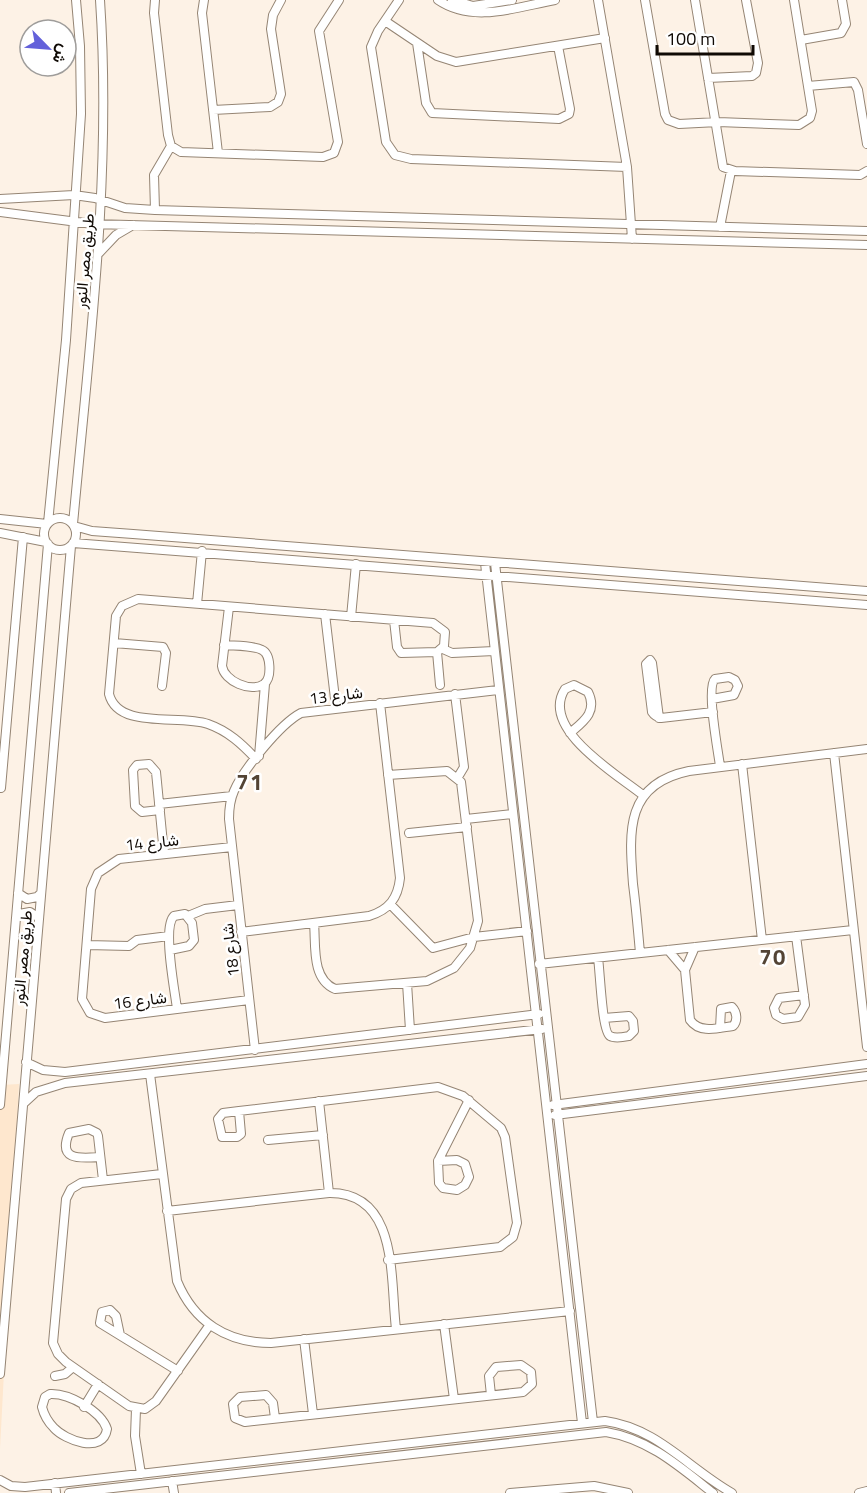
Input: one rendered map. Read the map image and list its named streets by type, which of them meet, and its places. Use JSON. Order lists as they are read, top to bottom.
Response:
{
  "streets": {
    "street": [
      "طريق مصر النور",
      "شارع 13",
      "شارع 14",
      "شارع 18",
      "شارع 16"
    ]
  },
  "crossings": [
    ["شارع 13", "شارع 14"],
    ["شارع 13", "شارع 18"],
    ["شارع 14", "شارع 18"],
    ["شارع 14", "شارع 16"],
    ["شارع 18", "شارع 16"]
  ],
  "districts": ["71", "70"],
  "scale_bar": "100 m",
  "north": "bottom right"
}
